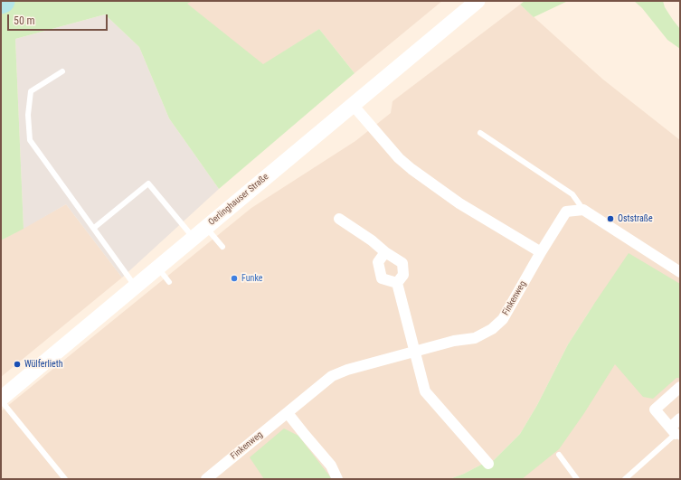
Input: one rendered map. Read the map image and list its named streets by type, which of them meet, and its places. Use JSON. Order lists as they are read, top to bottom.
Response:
{
  "streets": {
    "main road": ["Oerlinghauser Straße"],
    "street": ["Finkenweg"]
  },
  "places": ["Oststraße", "Funke", "Wülferlieth"],
  "scale_bar": "50 m"
}
